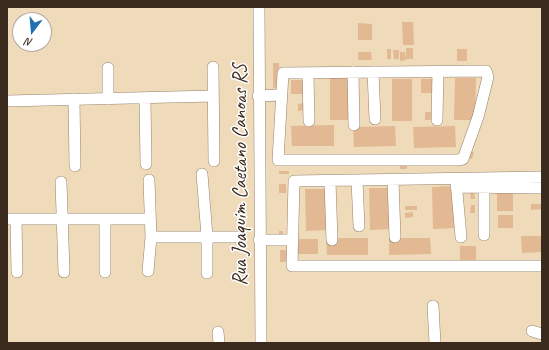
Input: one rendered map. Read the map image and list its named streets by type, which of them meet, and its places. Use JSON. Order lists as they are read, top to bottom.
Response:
{
  "streets": {
    "street": ["Rua Joaquim Caetano Canoas RS"]
  },
  "north": "bottom"
}
